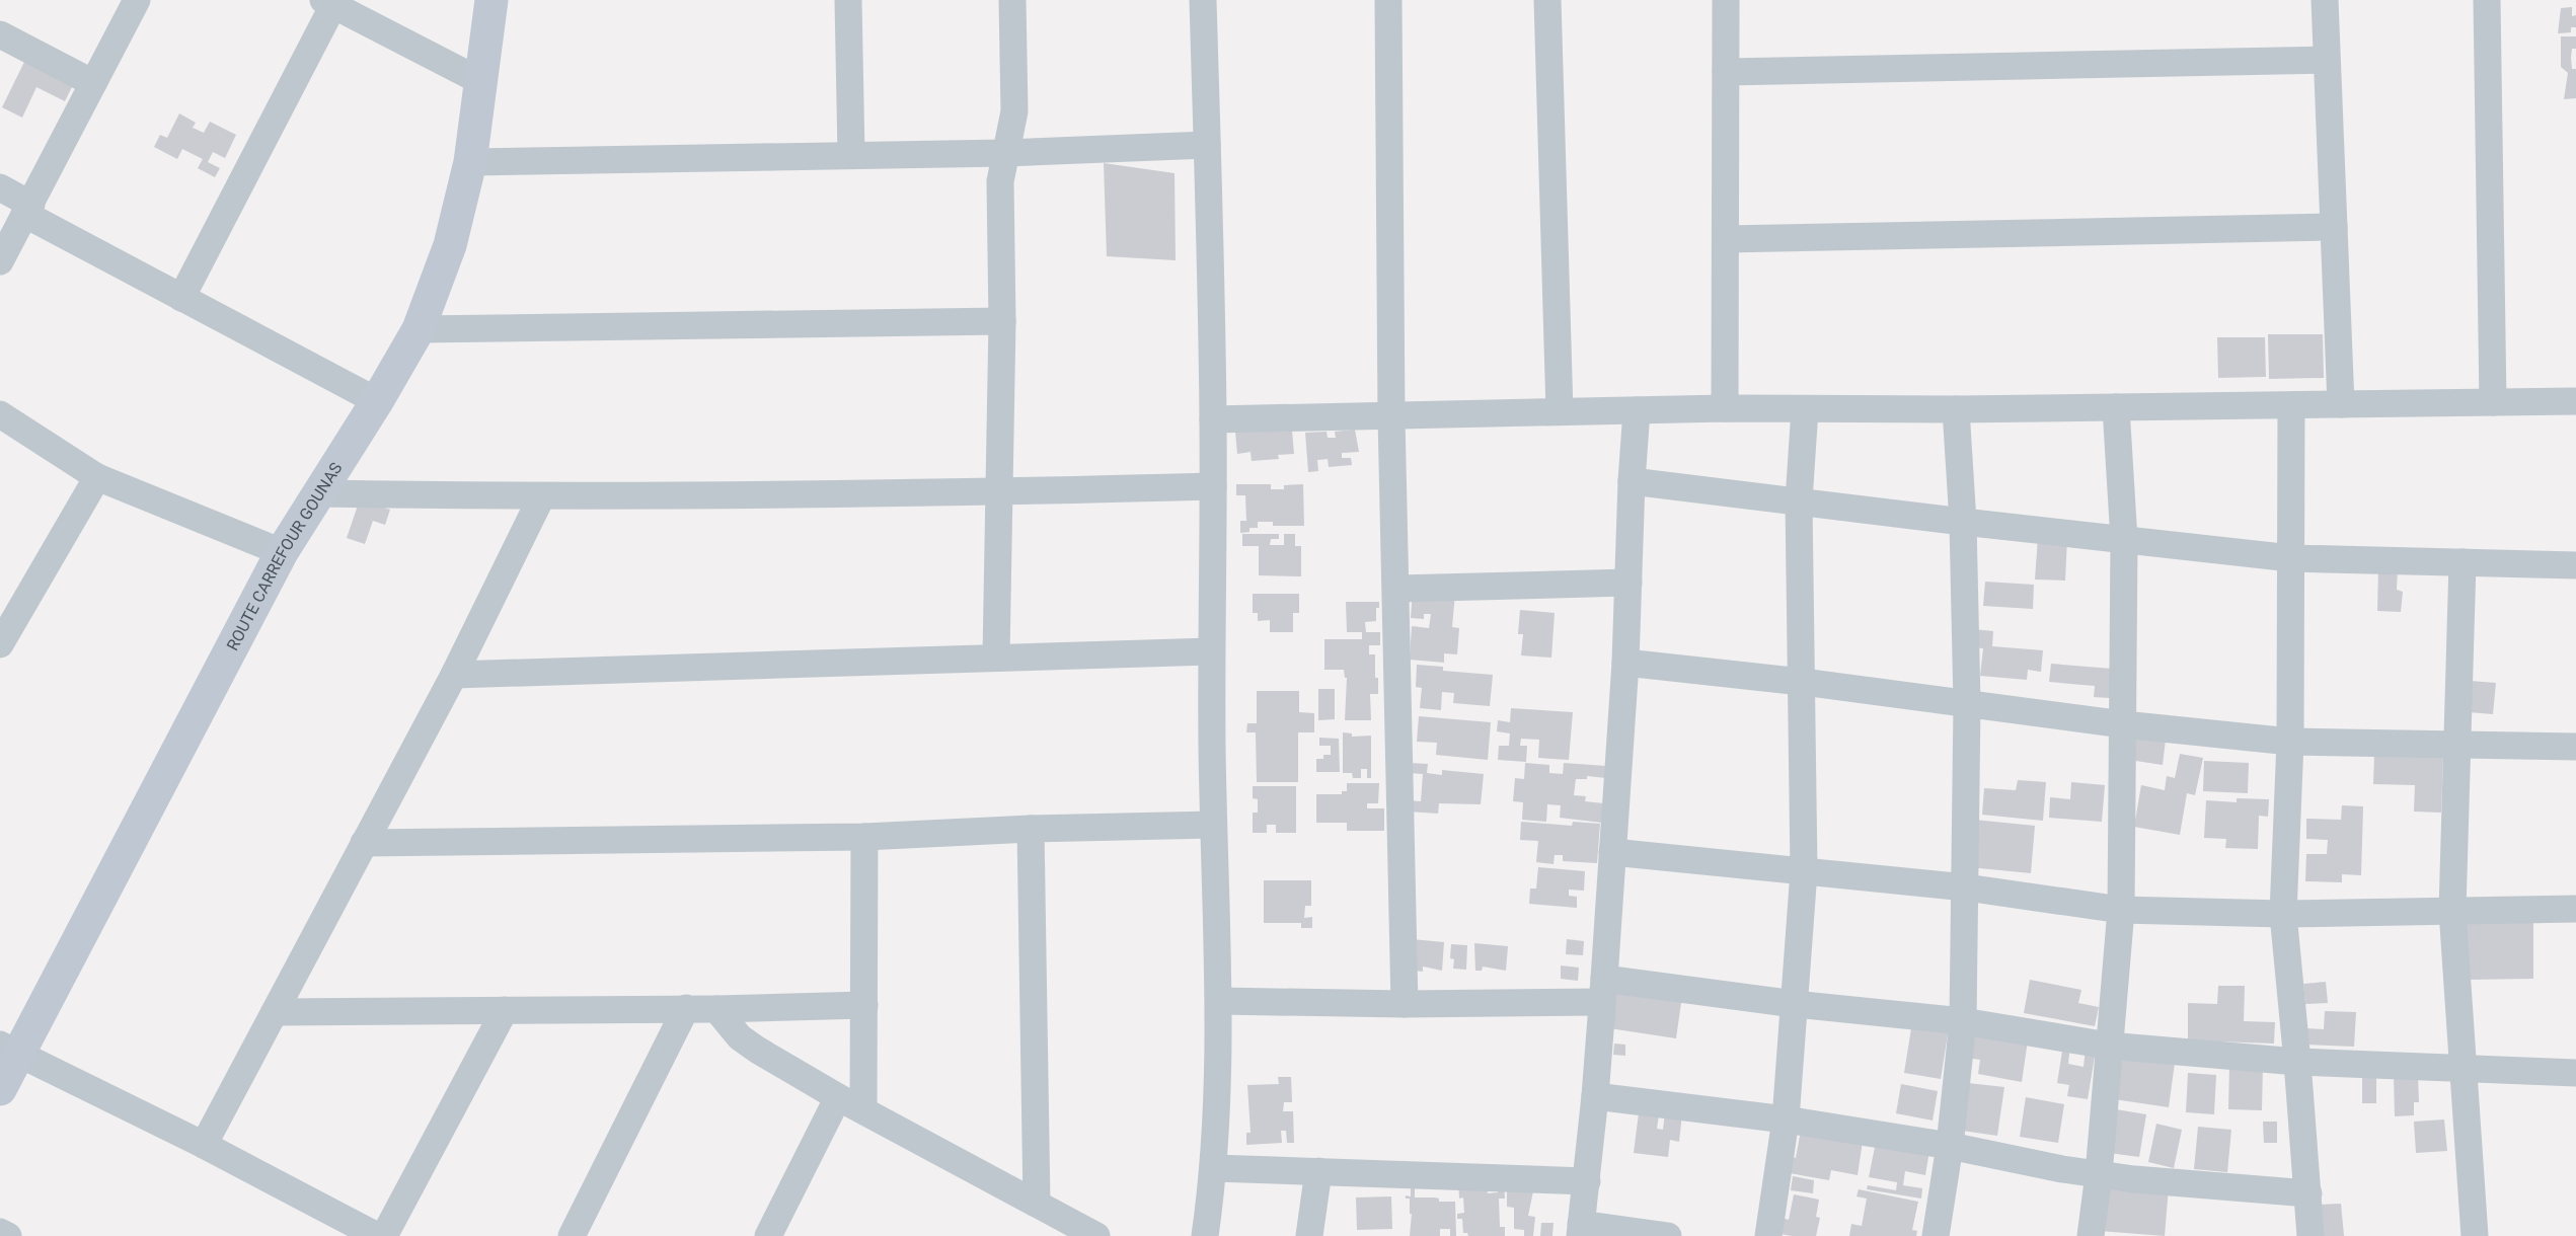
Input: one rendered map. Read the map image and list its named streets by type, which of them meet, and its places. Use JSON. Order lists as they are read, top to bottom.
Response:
{
  "streets": {
    "main road": ["ROUTE CARREFOUR GOUNAS"]
  }
}
